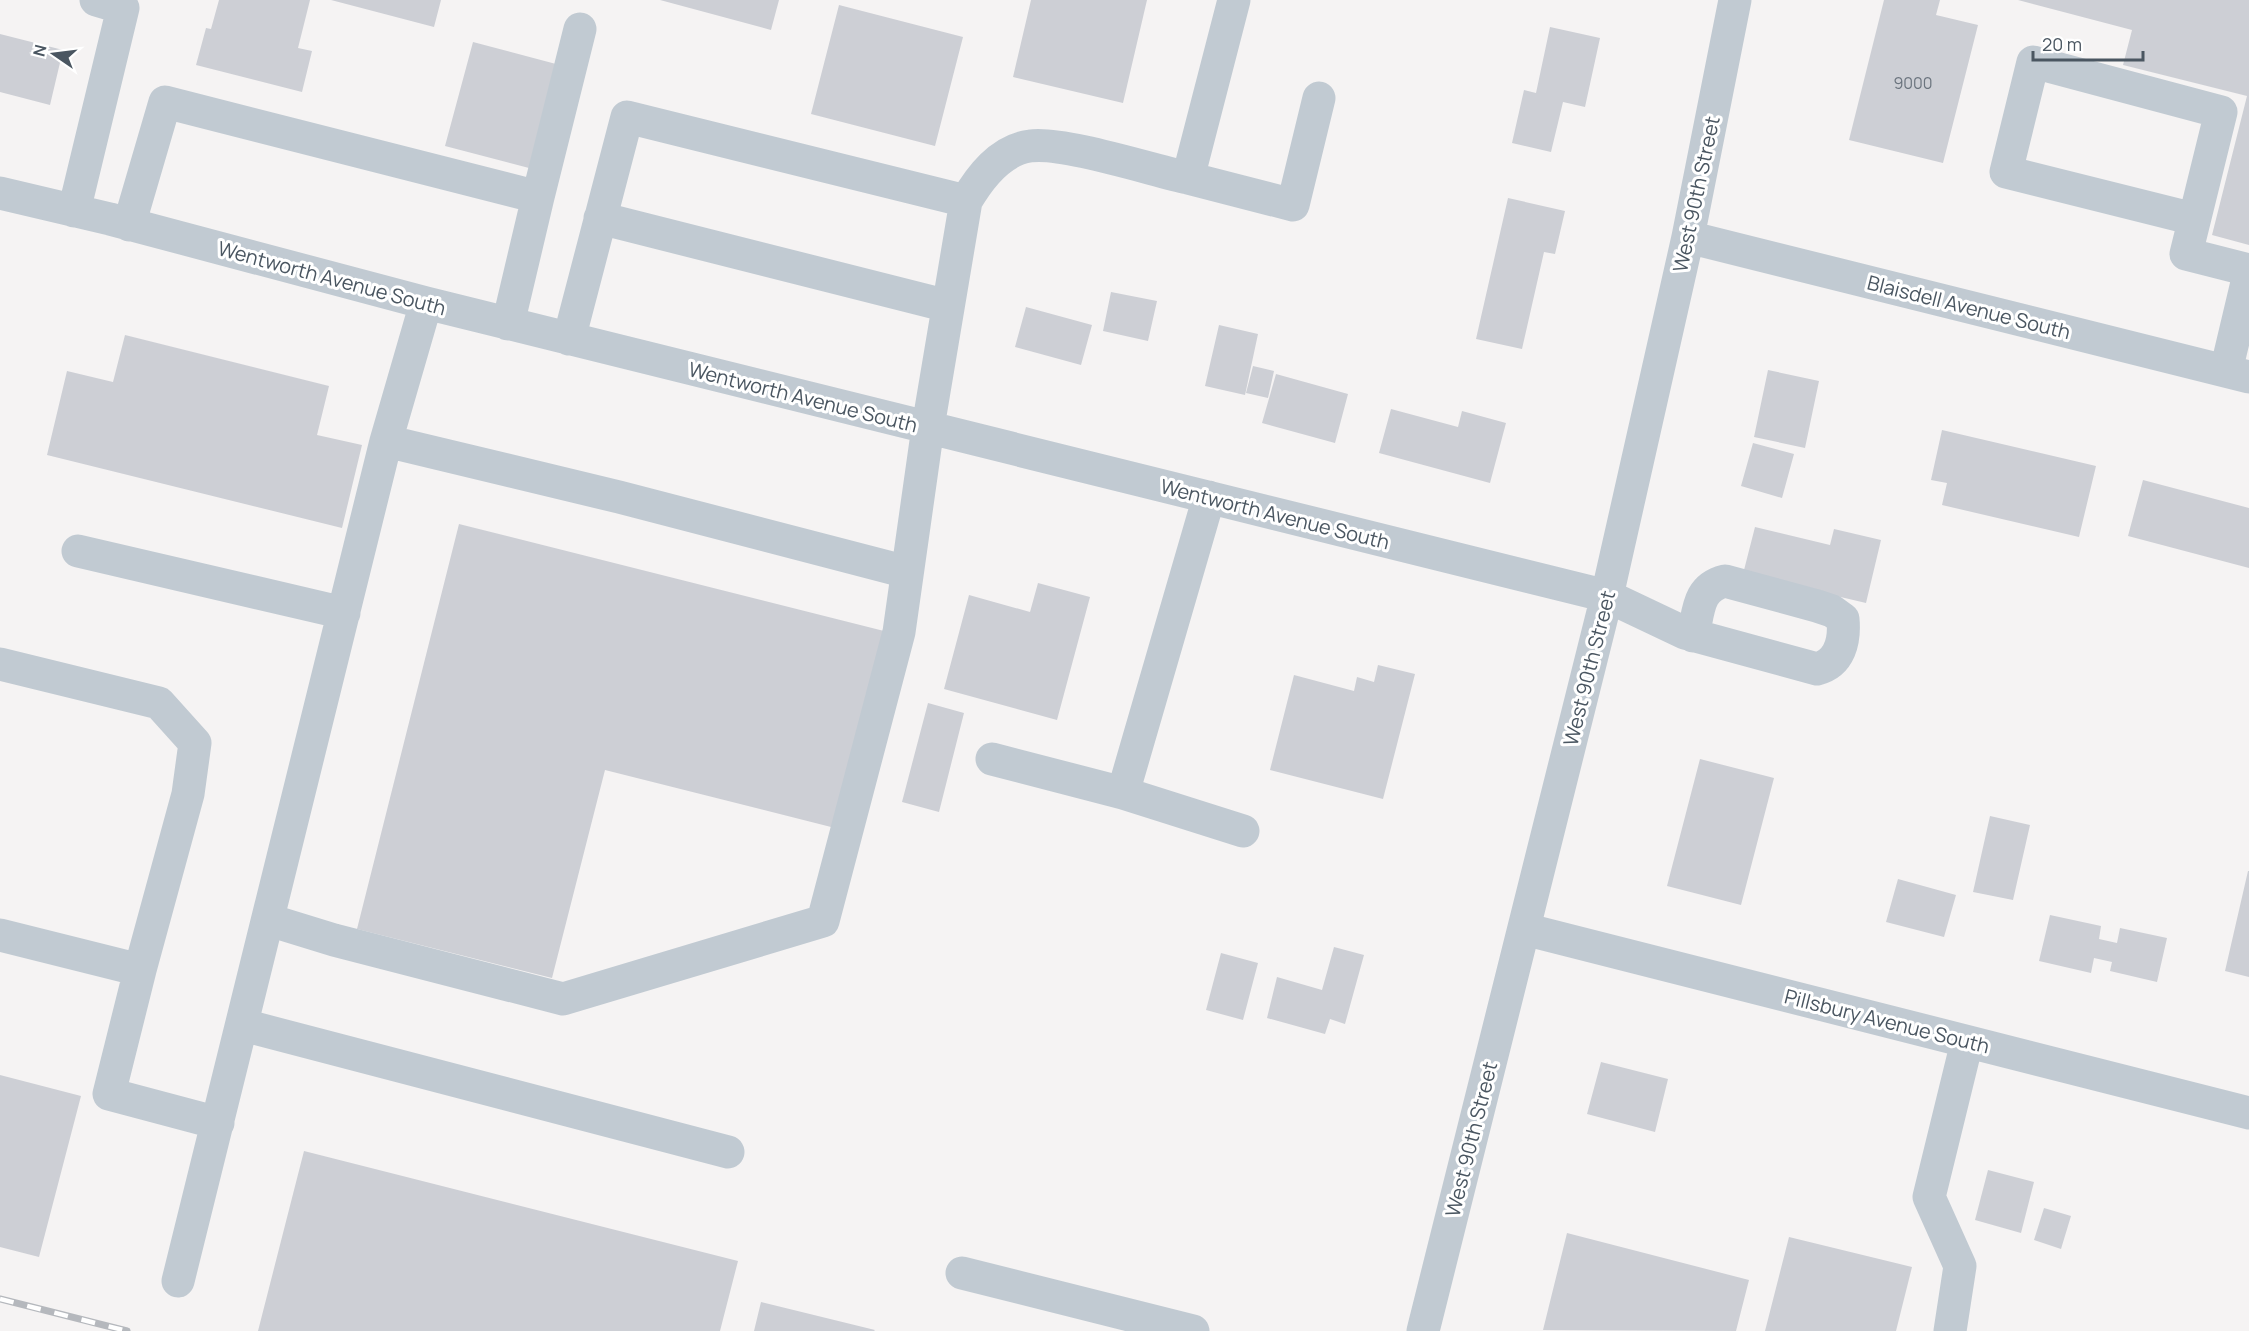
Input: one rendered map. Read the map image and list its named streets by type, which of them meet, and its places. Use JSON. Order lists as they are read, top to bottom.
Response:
{
  "streets": {
    "street": [
      "West 90th Street",
      "Wentworth Avenue South",
      "Blaisdell Avenue South",
      "Pillsbury Avenue South"
    ]
  },
  "crossings": [
    ["West 90th Street", "Wentworth Avenue South"],
    ["West 90th Street", "Blaisdell Avenue South"],
    ["West 90th Street", "Pillsbury Avenue South"]
  ],
  "house_numbers": ["9000"],
  "scale_bar": "20 m",
  "north": "left"
}
